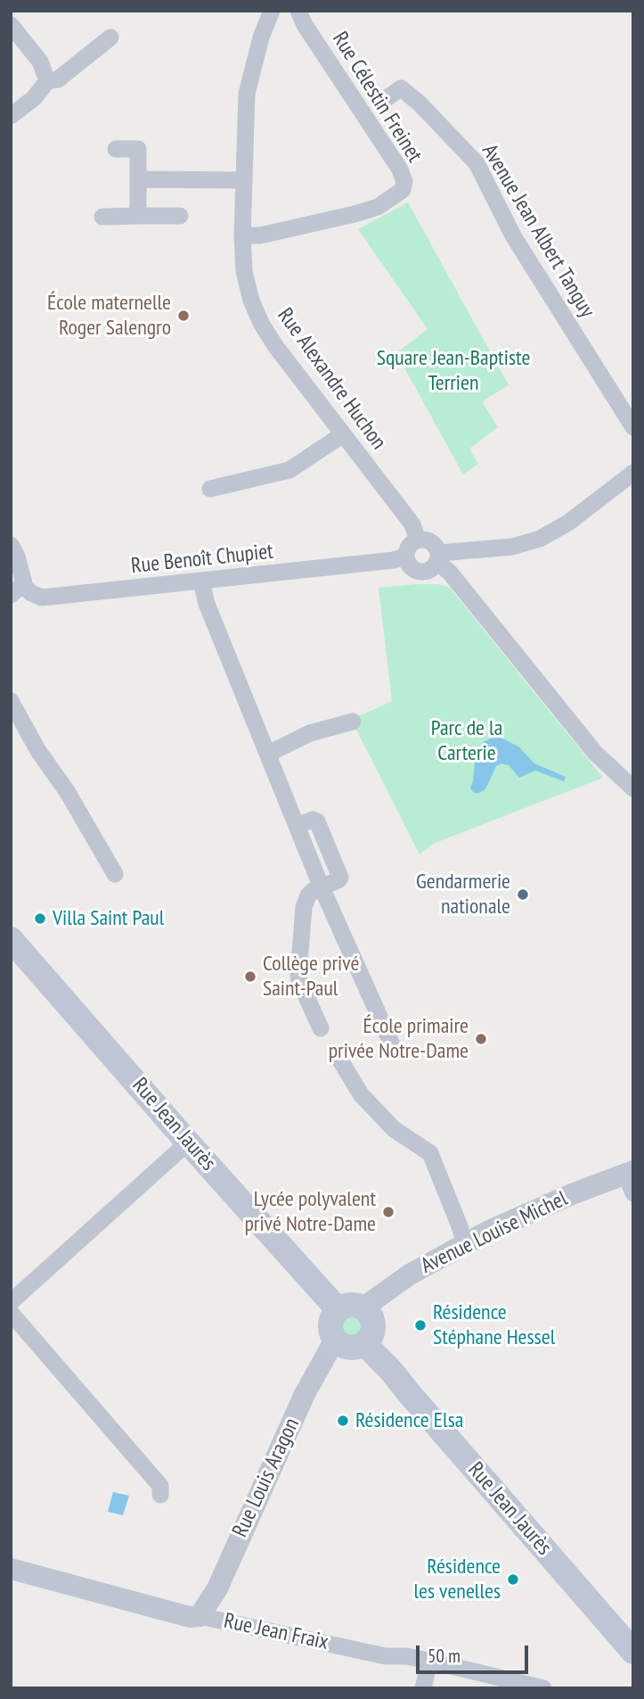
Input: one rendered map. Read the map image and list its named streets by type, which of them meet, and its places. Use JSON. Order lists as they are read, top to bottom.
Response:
{
  "streets": {
    "main road": ["Rue Jean Jaurès"],
    "street": [
      "Rue Célestin Freinet",
      "Avenue Jean Albert Tanguy",
      "Rue Alexandre Huchon",
      "Rue Benoît Chupiet",
      "Avenue Louise Michel",
      "Rue Louis Aragon",
      "Rue Jean Fraix"
    ]
  },
  "crossings": [
    ["Rue Célestin Freinet", "Rue Alexandre Huchon"],
    ["Rue Alexandre Huchon", "Rue Benoît Chupiet"],
    ["Rue Jean Jaurès", "Avenue Louise Michel"],
    ["Rue Jean Jaurès", "Rue Louis Aragon"],
    ["Avenue Louise Michel", "Rue Louis Aragon"],
    ["Rue Louis Aragon", "Rue Jean Fraix"]
  ],
  "parks": ["Square Jean-Baptiste Terrien", "Parc de la Carterie"],
  "places": [
    "École maternelle Roger Salengro",
    "Gendarmerie nationale",
    "Villa Saint Paul",
    "Collège privé Saint-Paul",
    "École primaire privée Notre-Dame",
    "Lycée polyvalent privé Notre-Dame",
    "Résidence Stéphane Hessel",
    "Résidence Elsa",
    "Résidence les venelles"
  ],
  "scale_bar": "50 m"
}
